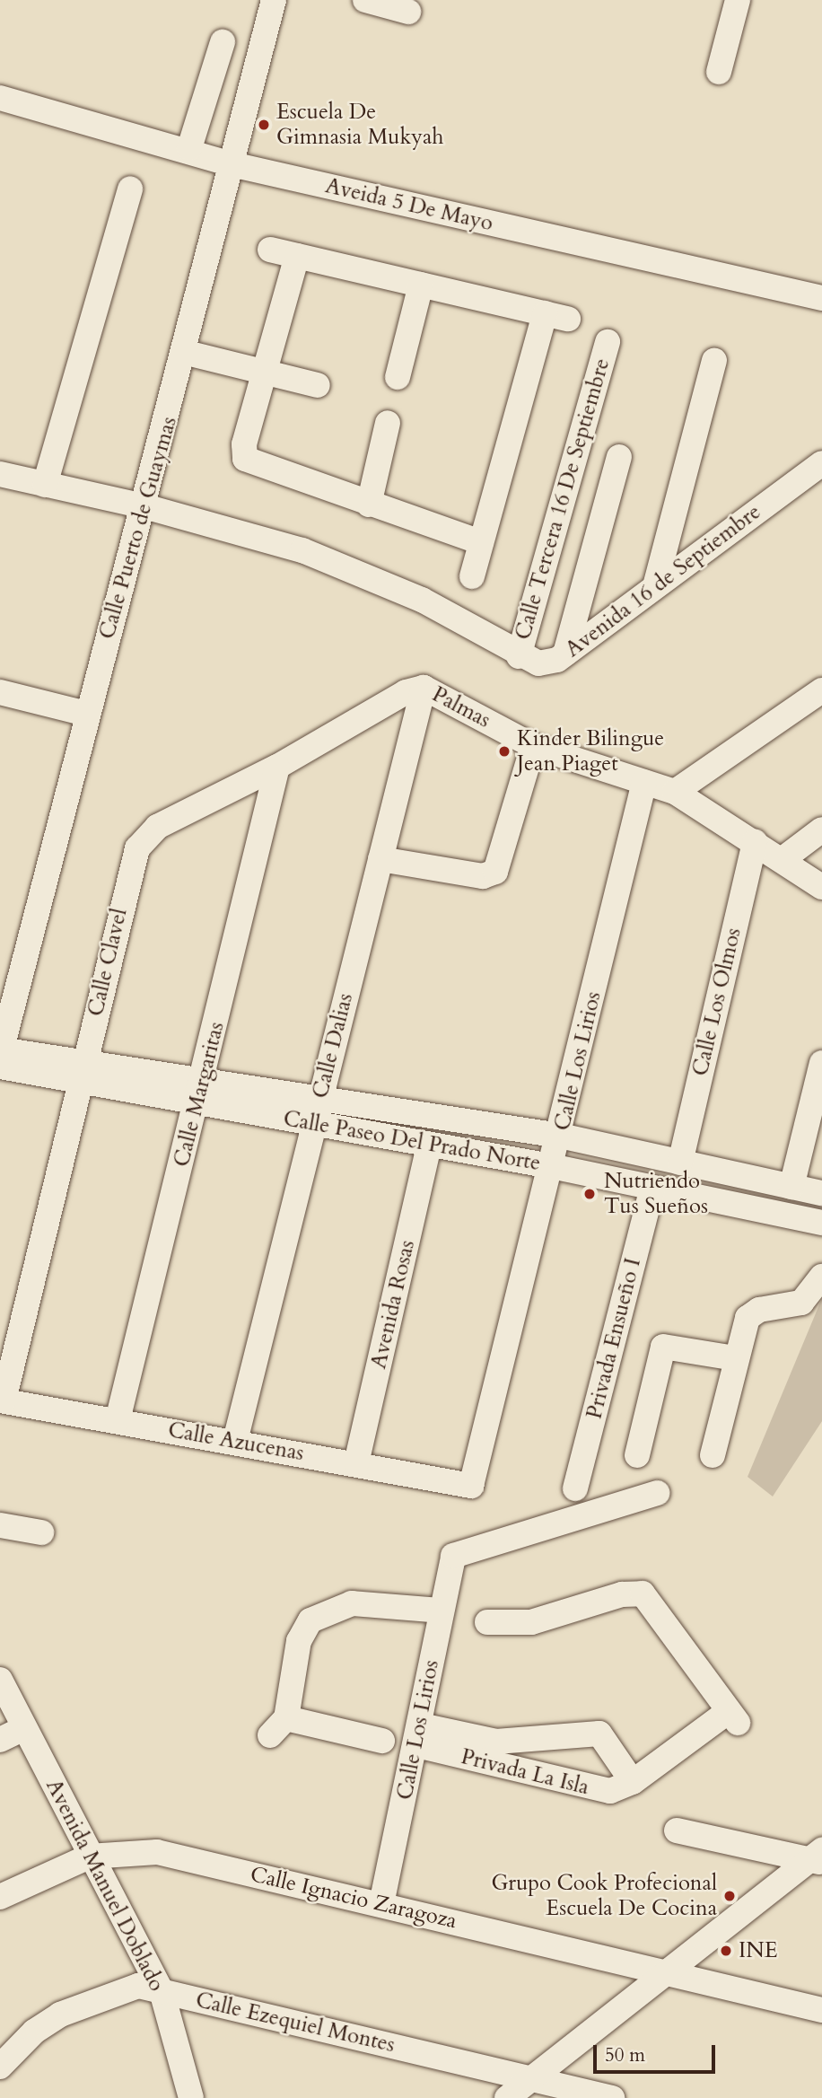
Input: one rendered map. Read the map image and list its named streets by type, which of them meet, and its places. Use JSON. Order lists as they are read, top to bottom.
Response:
{
  "streets": {
    "street": [
      "Aveida 5 De Mayo",
      "Calle Tercera 16 De Septiembre",
      "Calle Puerto de Guaymas",
      "Avenida 16 de Septiembre",
      "Palmas",
      "Calle Clavel",
      "Calle Los Olmos",
      "Calle Dalias",
      "Calle Los Lirios",
      "Calle Margaritas",
      "Calle Paseo Del Prado Norte",
      "Avenida Rosas",
      "Privada Ensueño I",
      "Calle Azucenas",
      "Privada La Isla",
      "Avenida Manuel Doblado",
      "Calle Ignacio Zaragoza",
      "Calle Ezequiel Montes"
    ]
  },
  "crossings": [
    ["Aveida 5 De Mayo", "Calle Puerto de Guaymas"],
    ["Calle Tercera 16 De Septiembre", "Avenida 16 de Septiembre"],
    ["Calle Puerto de Guaymas", "Avenida 16 de Septiembre"],
    ["Calle Puerto de Guaymas", "Calle Paseo Del Prado Norte"],
    ["Palmas", "Calle Clavel"],
    ["Palmas", "Calle Los Olmos"],
    ["Palmas", "Calle Dalias"],
    ["Palmas", "Calle Los Lirios"],
    ["Calle Clavel", "Calle Dalias"],
    ["Calle Clavel", "Calle Margaritas"],
    ["Calle Clavel", "Calle Paseo Del Prado Norte"],
    ["Calle Clavel", "Calle Azucenas"],
    ["Calle Los Olmos", "Calle Paseo Del Prado Norte"],
    ["Calle Dalias", "Calle Paseo Del Prado Norte"],
    ["Calle Dalias", "Calle Azucenas"],
    ["Calle Los Lirios", "Calle Paseo Del Prado Norte"],
    ["Calle Los Lirios", "Calle Azucenas"],
    ["Calle Los Lirios", "Privada La Isla"],
    ["Calle Los Lirios", "Calle Ignacio Zaragoza"],
    ["Calle Margaritas", "Calle Paseo Del Prado Norte"],
    ["Calle Margaritas", "Calle Azucenas"],
    ["Calle Paseo Del Prado Norte", "Avenida Rosas"],
    ["Calle Paseo Del Prado Norte", "Privada Ensueño I"],
    ["Avenida Rosas", "Calle Azucenas"],
    ["Avenida Manuel Doblado", "Calle Ignacio Zaragoza"],
    ["Avenida Manuel Doblado", "Calle Ezequiel Montes"]
  ],
  "places": [
    "Escuela De Gimnasia Mukyah",
    "Kinder Bilingue Jean Piaget",
    "Nutriendo Tus Sueños",
    "Grupo Cook Profecional Escuela De Cocina",
    "INE"
  ],
  "scale_bar": "50 m"
}
